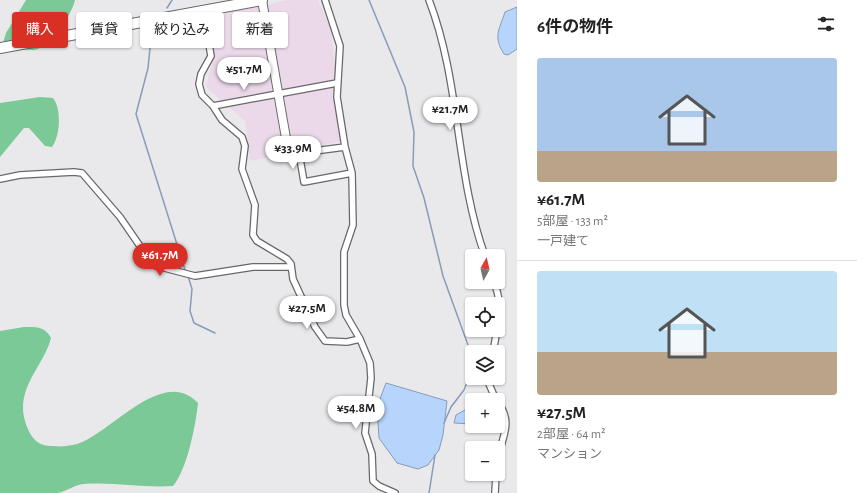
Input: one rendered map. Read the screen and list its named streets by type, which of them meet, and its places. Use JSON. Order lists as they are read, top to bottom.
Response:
{
  "north": "top",
  "page": {
    "heading": "6件の物件",
    "chip": [
      "購入",
      "賃貸",
      "絞り込み",
      "新着"
    ],
    "list": [
      {
        "name": "¥61.7M",
        "note": "5部屋 · 133 m² · 一戸建て"
      },
      {
        "name": "¥27.5M",
        "note": "2部屋 · 64 m² · マンション"
      }
    ],
    "price": [
      "¥51.7M",
      "¥21.7M",
      "¥33.9M",
      "¥61.7M",
      "¥27.5M",
      "¥54.8M"
    ],
    "map_buttons": ["+", "−"]
  }
}
